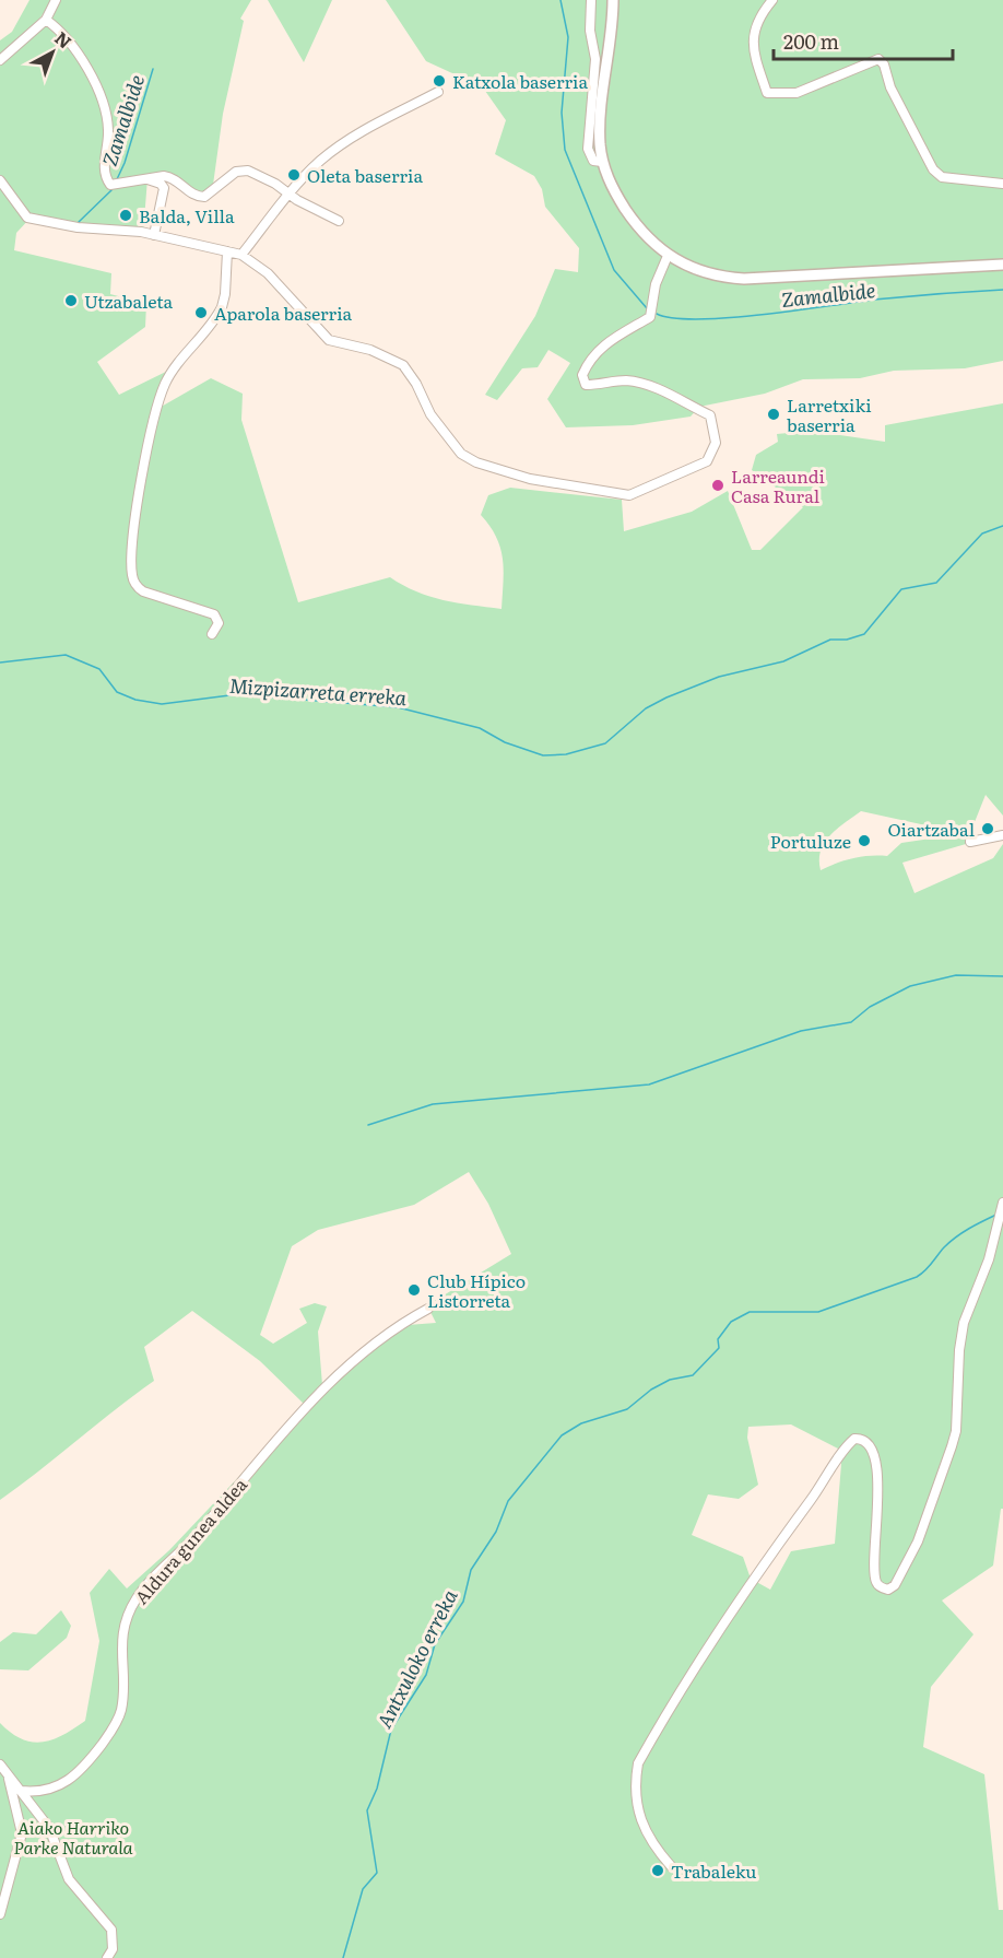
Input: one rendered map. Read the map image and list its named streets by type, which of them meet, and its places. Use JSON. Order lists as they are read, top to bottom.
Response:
{
  "streets": {
    "street": ["Aldura gunea aldea"]
  },
  "water": ["Zamalbide", "Mizpizarreta erreka", "Antxuloko erreka"],
  "parks": ["Aiako Harriko Parke Naturala"],
  "places": [
    "Katxola baserria",
    "Oleta baserria",
    "Balda, Villa",
    "Utzabaleta",
    "Aparola baserria",
    "Larretxiki baserria",
    "Larreaundi Casa Rural",
    "Oiartzabal",
    "Portuluze",
    "Club Hípico Listorreta",
    "Trabaleku"
  ],
  "scale_bar": "200 m",
  "north": "top right"
}
